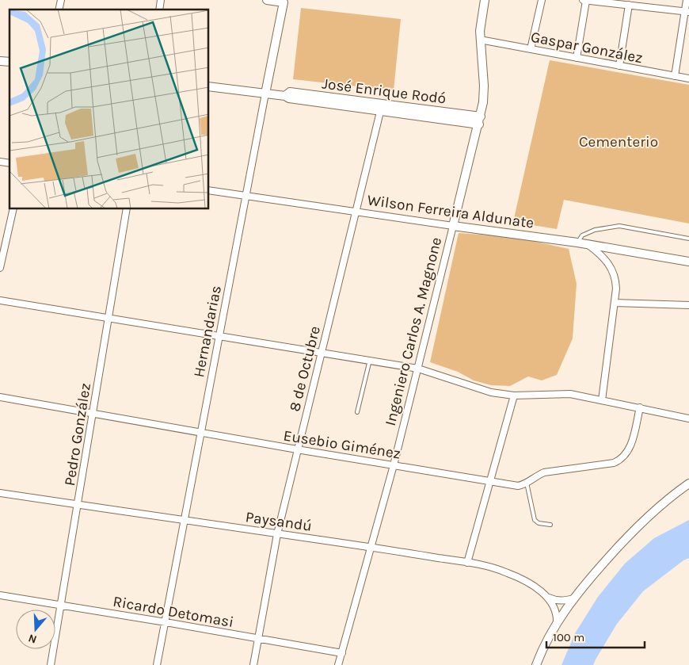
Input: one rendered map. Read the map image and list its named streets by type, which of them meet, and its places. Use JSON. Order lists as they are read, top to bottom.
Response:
{
  "streets": {
    "street": [
      "Gaspar González",
      "José Enrique Rodó",
      "Wilson Ferreira Aldunate",
      "Hernandarias",
      "Ingeniero Carlos A. Magnone",
      "8 de Octubre",
      "Pedro González",
      "Eusebio Giménez",
      "Paysandú",
      "Ricardo Detomasi"
    ]
  },
  "crossings": [
    ["Gaspar González", "Ingeniero Carlos A. Magnone"],
    ["José Enrique Rodó", "Hernandarias"],
    ["José Enrique Rodó", "Ingeniero Carlos A. Magnone"],
    ["José Enrique Rodó", "8 de Octubre"],
    ["Wilson Ferreira Aldunate", "Hernandarias"],
    ["Wilson Ferreira Aldunate", "Ingeniero Carlos A. Magnone"],
    ["Wilson Ferreira Aldunate", "8 de Octubre"],
    ["Hernandarias", "Eusebio Giménez"],
    ["Hernandarias", "Paysandú"],
    ["Hernandarias", "Ricardo Detomasi"],
    ["Ingeniero Carlos A. Magnone", "Eusebio Giménez"],
    ["Ingeniero Carlos A. Magnone", "Paysandú"],
    ["Ingeniero Carlos A. Magnone", "Ricardo Detomasi"],
    ["8 de Octubre", "Eusebio Giménez"],
    ["8 de Octubre", "Paysandú"],
    ["8 de Octubre", "Ricardo Detomasi"],
    ["Pedro González", "Eusebio Giménez"],
    ["Pedro González", "Paysandú"],
    ["Pedro González", "Ricardo Detomasi"]
  ],
  "parks": ["Cementerio"],
  "scale_bar": "100 m",
  "north": "bottom"
}
